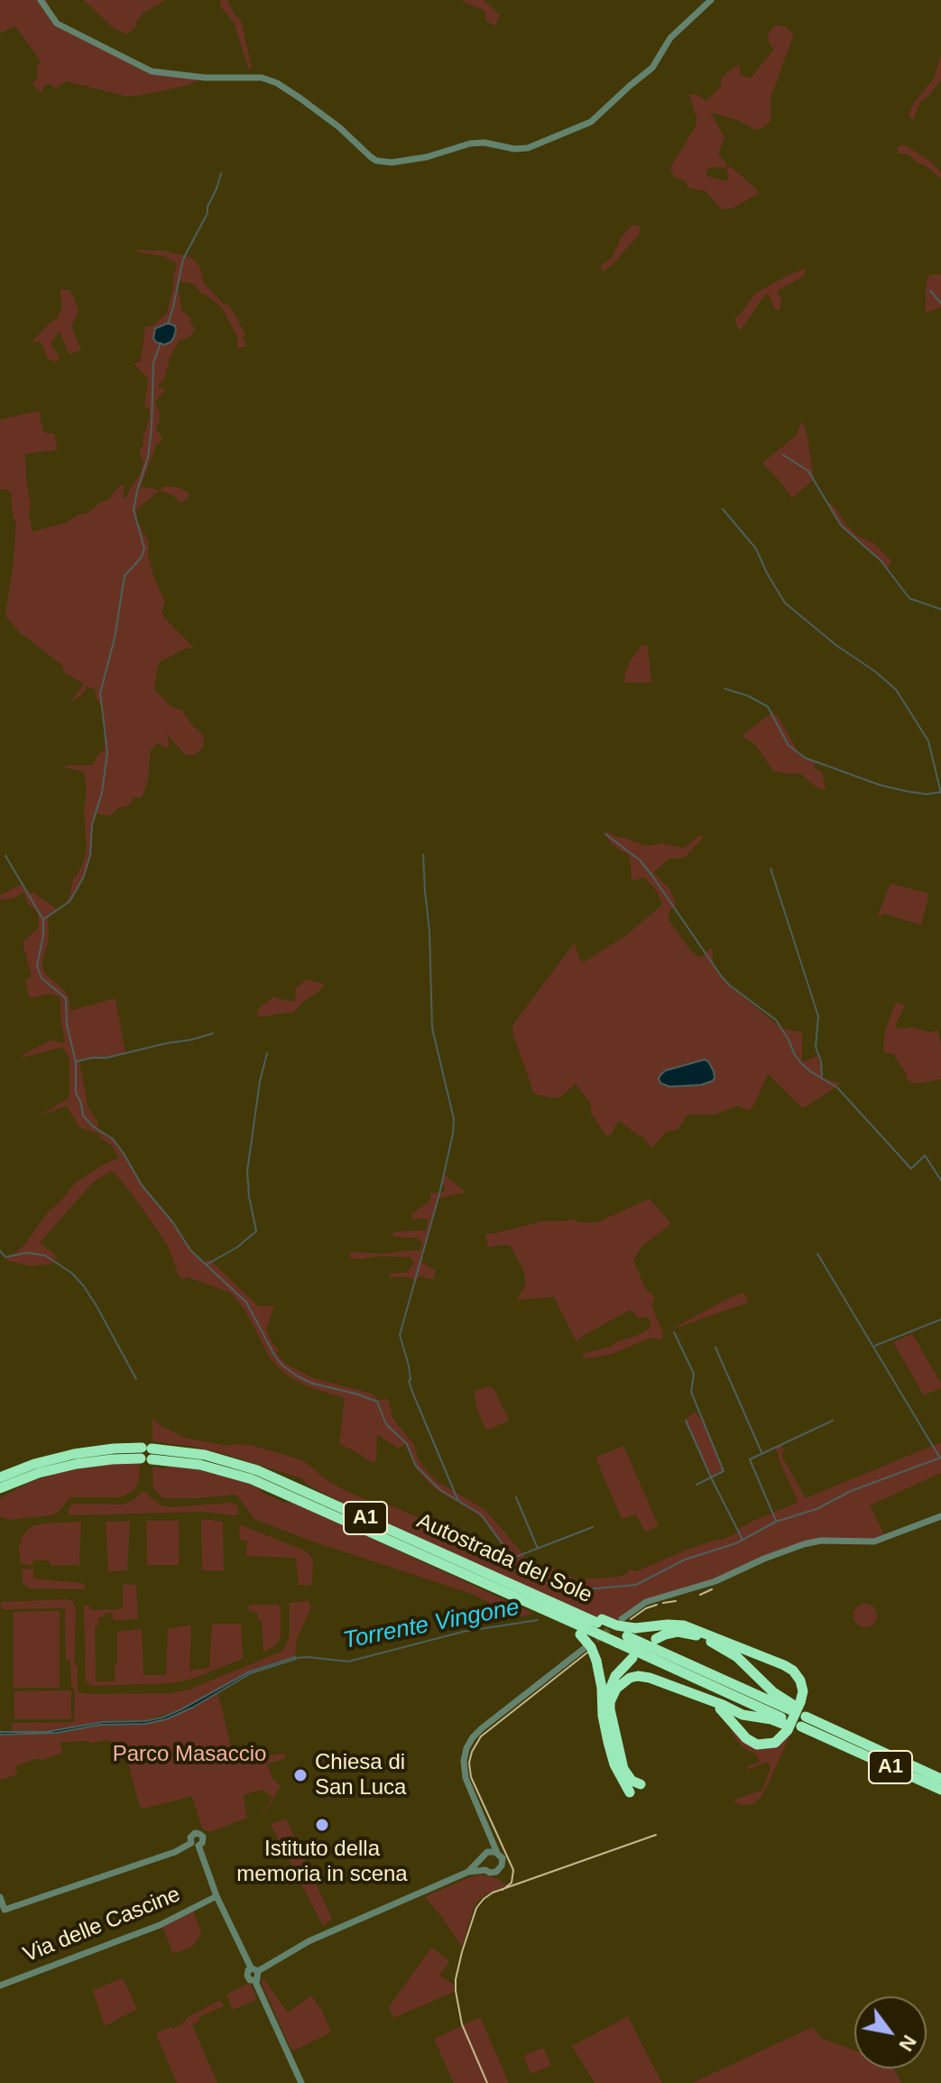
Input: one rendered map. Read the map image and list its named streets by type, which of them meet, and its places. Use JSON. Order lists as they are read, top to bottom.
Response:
{
  "streets": {
    "highway": ["A1", "Autostrada del Sole"],
    "street": ["Via delle Cascine"]
  },
  "water": ["Torrente Vingone"],
  "parks": ["Parco Masaccio"],
  "places": ["Chiesa di San Luca", "Istituto della memoria in scena"],
  "north": "bottom right"
}
